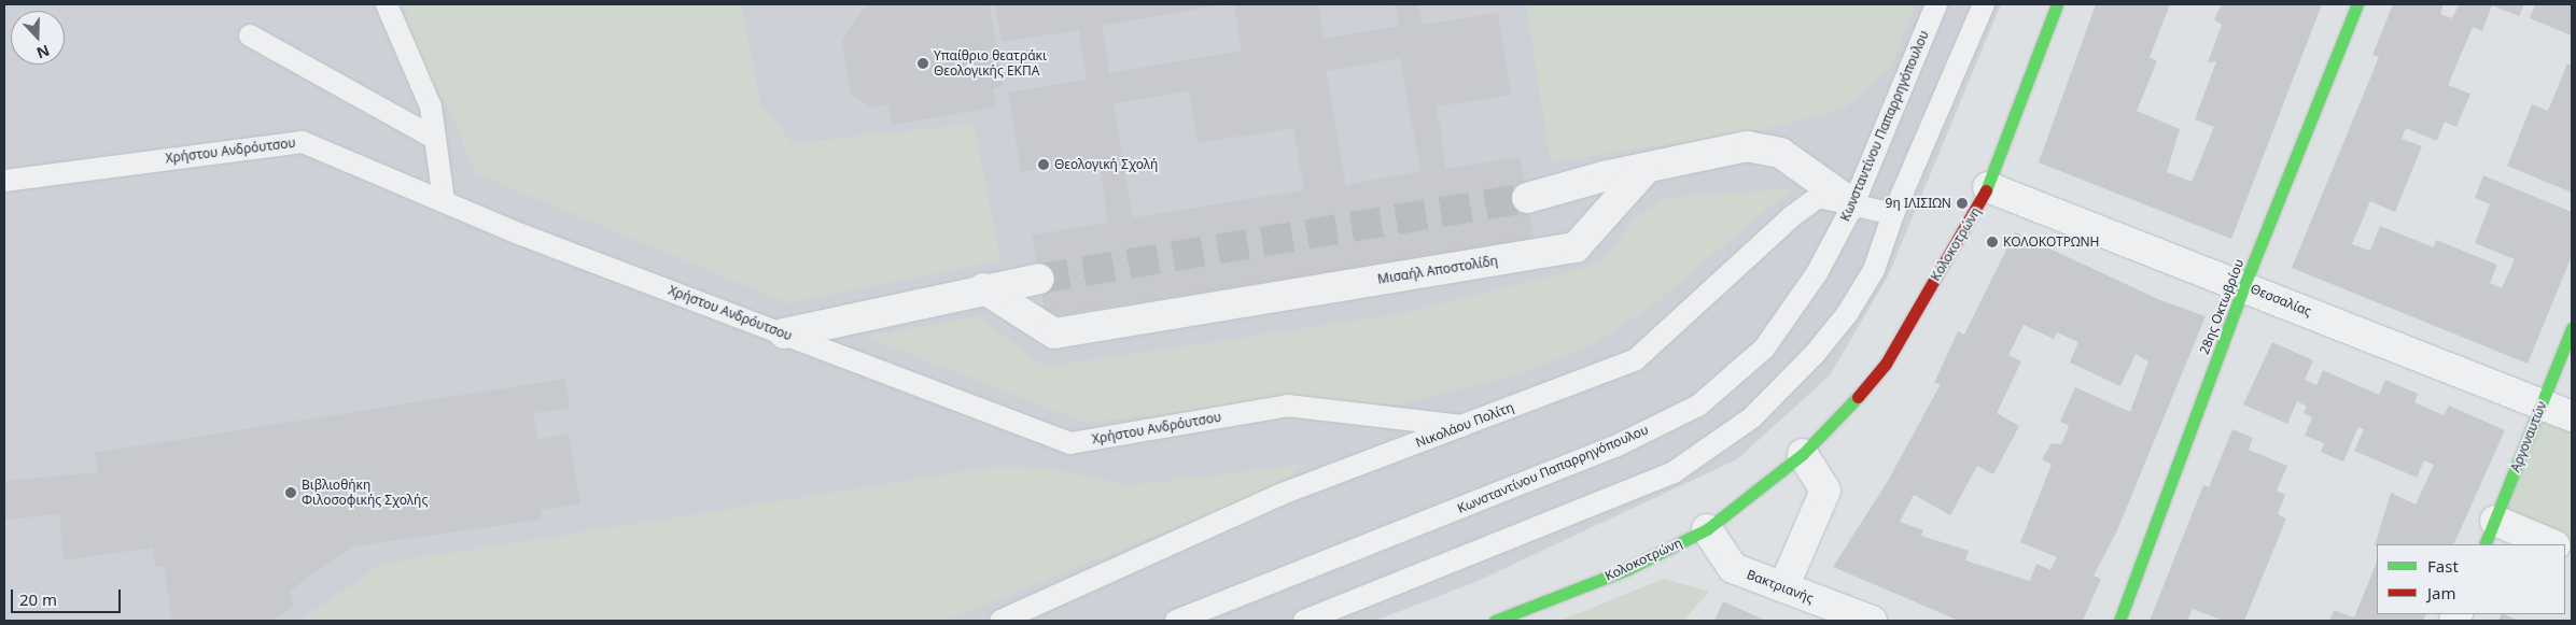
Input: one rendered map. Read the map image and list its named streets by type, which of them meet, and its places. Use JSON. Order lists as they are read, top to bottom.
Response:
{
  "streets": {
    "street": [
      "Κολοκοτρώνη",
      "Μισαήλ Αποστολίδη",
      "Θεσσαλίας",
      "28ης Οκτωβρίου",
      "Αργοναυτών",
      "Βακτριανής"
    ],
    "lane": ["Κωνσταντίνου Παπαρρηγόπουλου", "Χρήστου Ανδρόυτσου", "Νικολάου Πολίτη"]
  },
  "crossings": [
    ["Κωνσταντίνου Παπαρρηγόπουλου", "Νικολάου Πολίτη"],
    ["Χρήστου Ανδρόυτσου", "Νικολάου Πολίτη"],
    ["Κολοκοτρώνη", "Θεσσαλίας"],
    ["Κολοκοτρώνη", "Βακτριανής"],
    ["Θεσσαλίας", "28ης Οκτωβρίου"],
    ["Θεσσαλίας", "Αργοναυτών"]
  ],
  "places": [
    "Υπαίθριο θεατράκι Θεολογικής ΕΚΠΑ",
    "Θεολογική Σχολή",
    "9η ΙΛΙΣΙΩΝ",
    "ΚΟΛΟΚΟΤΡΩΝΗ",
    "Βιβλιοθήκη Φιλοσοφικής Σχολής"
  ],
  "legend": ["Fast", "Jam"],
  "scale_bar": "20 m",
  "north": "bottom"
}
